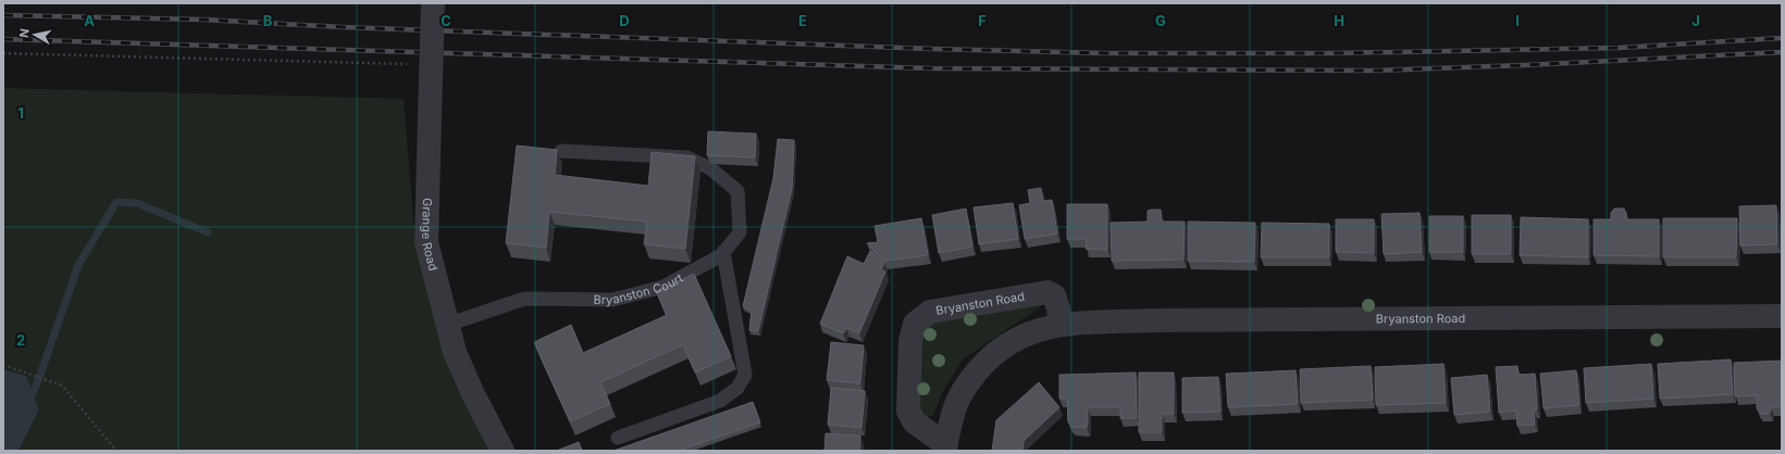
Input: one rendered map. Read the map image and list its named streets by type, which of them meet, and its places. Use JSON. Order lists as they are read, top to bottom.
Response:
{
  "streets": {
    "street": ["Grange Road", "Bryanston Road"],
    "lane": ["Bryanston Court"]
  },
  "crossings": [
    ["Grange Road", "Bryanston Court"]
  ],
  "north": "left",
  "grid": {
    "columns": [
      "A",
      "B",
      "C",
      "D",
      "E",
      "F",
      "G",
      "H",
      "I",
      "J"
    ],
    "rows": ["1", "2"]
  }
}
